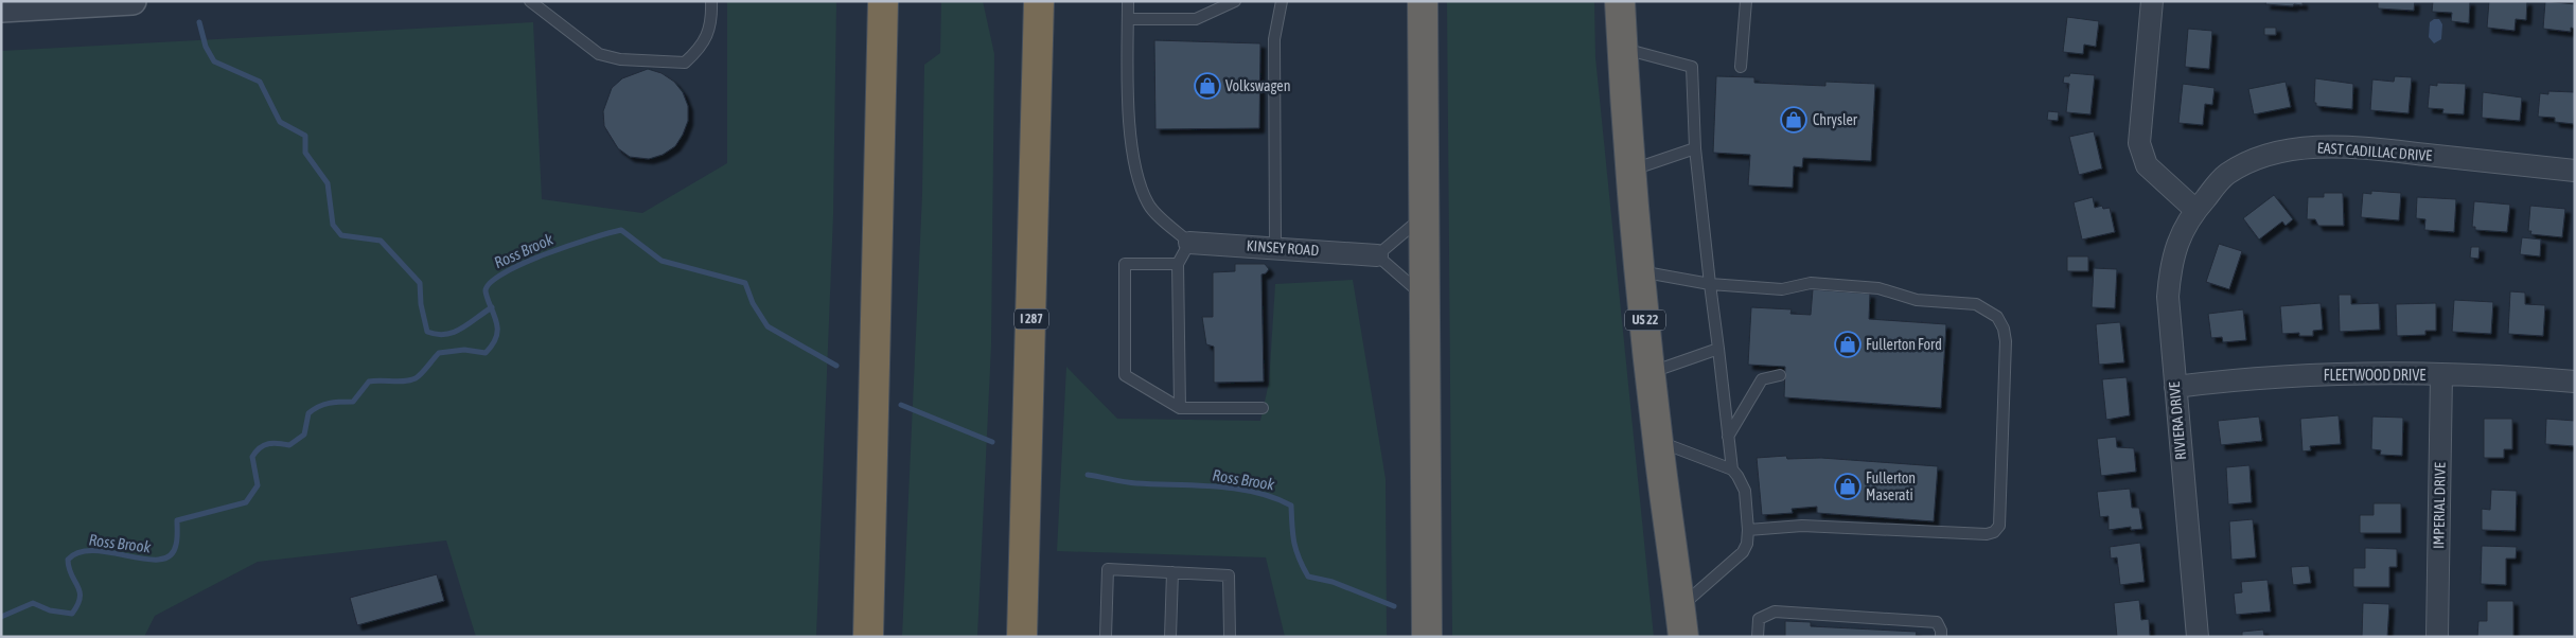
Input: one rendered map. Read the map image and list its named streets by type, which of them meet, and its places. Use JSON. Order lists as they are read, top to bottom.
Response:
{
  "streets": {
    "highway": ["I 287", "US 22"],
    "street": [
      "EAST CADILLAC DRIVE",
      "KINSEY ROAD",
      "FLEETWOOD DRIVE",
      "RIVIERA DRIVE",
      "IMPERIAL DRIVE"
    ]
  },
  "crossings": [
    ["EAST CADILLAC DRIVE", "RIVIERA DRIVE"],
    ["FLEETWOOD DRIVE", "RIVIERA DRIVE"],
    ["FLEETWOOD DRIVE", "IMPERIAL DRIVE"]
  ],
  "water": ["Ross Brook"],
  "places": {
    "shop": [
      "Volkswagen",
      "Chrysler",
      "Fullerton Ford",
      "Fullerton Maserati"
    ]
  }
}
